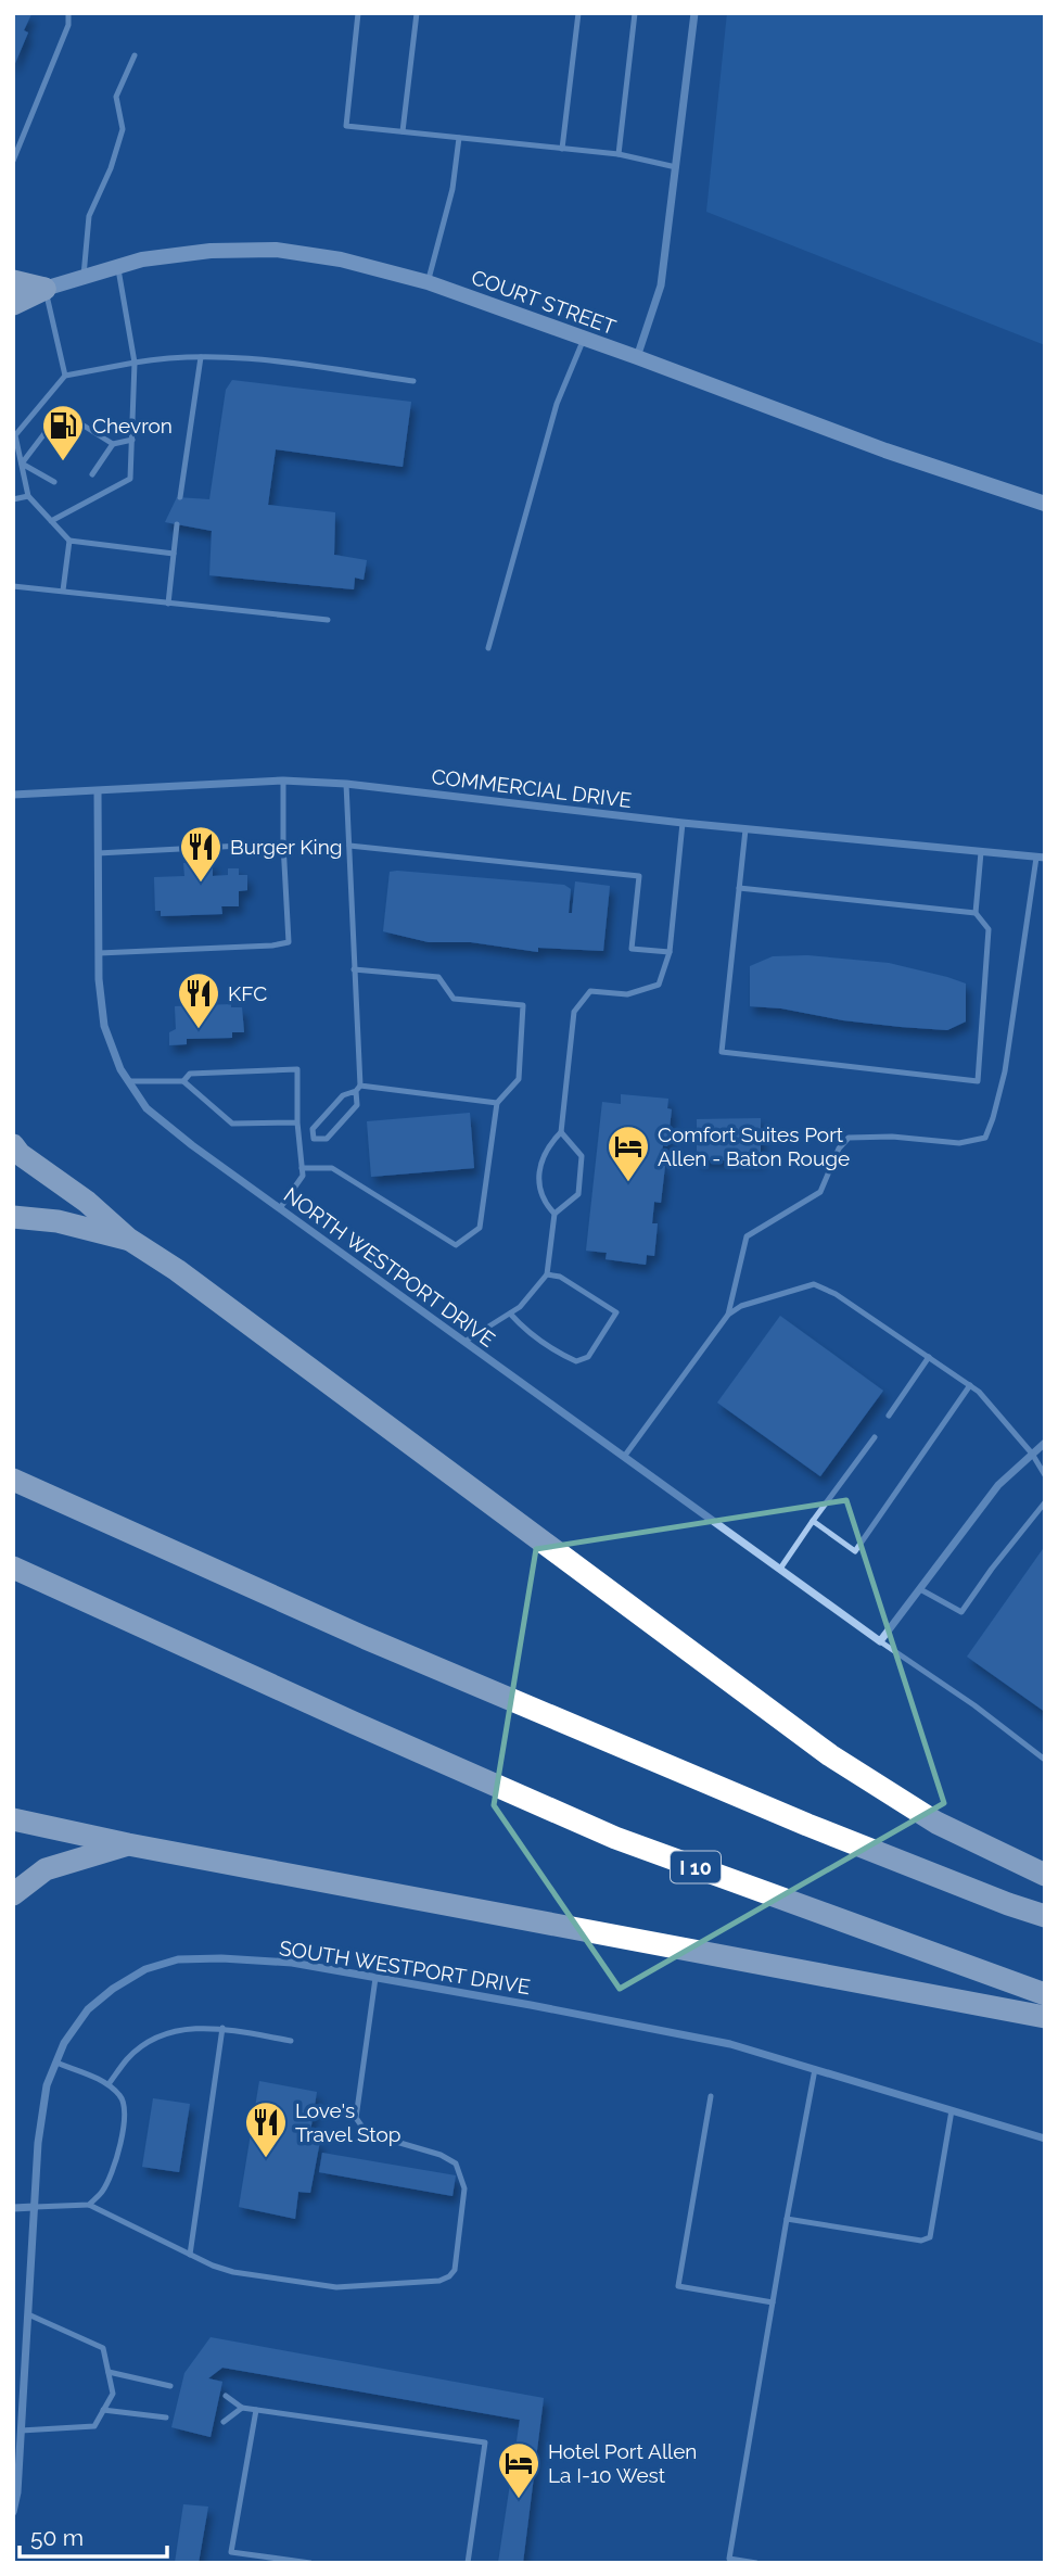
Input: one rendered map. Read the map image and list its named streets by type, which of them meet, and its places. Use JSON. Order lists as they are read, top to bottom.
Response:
{
  "streets": {
    "highway": ["I 10"],
    "main road": ["COURT STREET"],
    "street": ["COMMERCIAL DRIVE", "NORTH WESTPORT DRIVE", "SOUTH WESTPORT DRIVE"]
  },
  "crossings": [
    ["COMMERCIAL DRIVE", "NORTH WESTPORT DRIVE"]
  ],
  "places": {
    "fuel station": ["Chevron"],
    "restaurant": ["Burger King", "KFC", "Love's Travel Stop"],
    "hotel": ["Comfort Suites Port Allen - Baton Rouge", "Hotel Port Allen La I-10 West"]
  },
  "scale_bar": "50 m"
}
